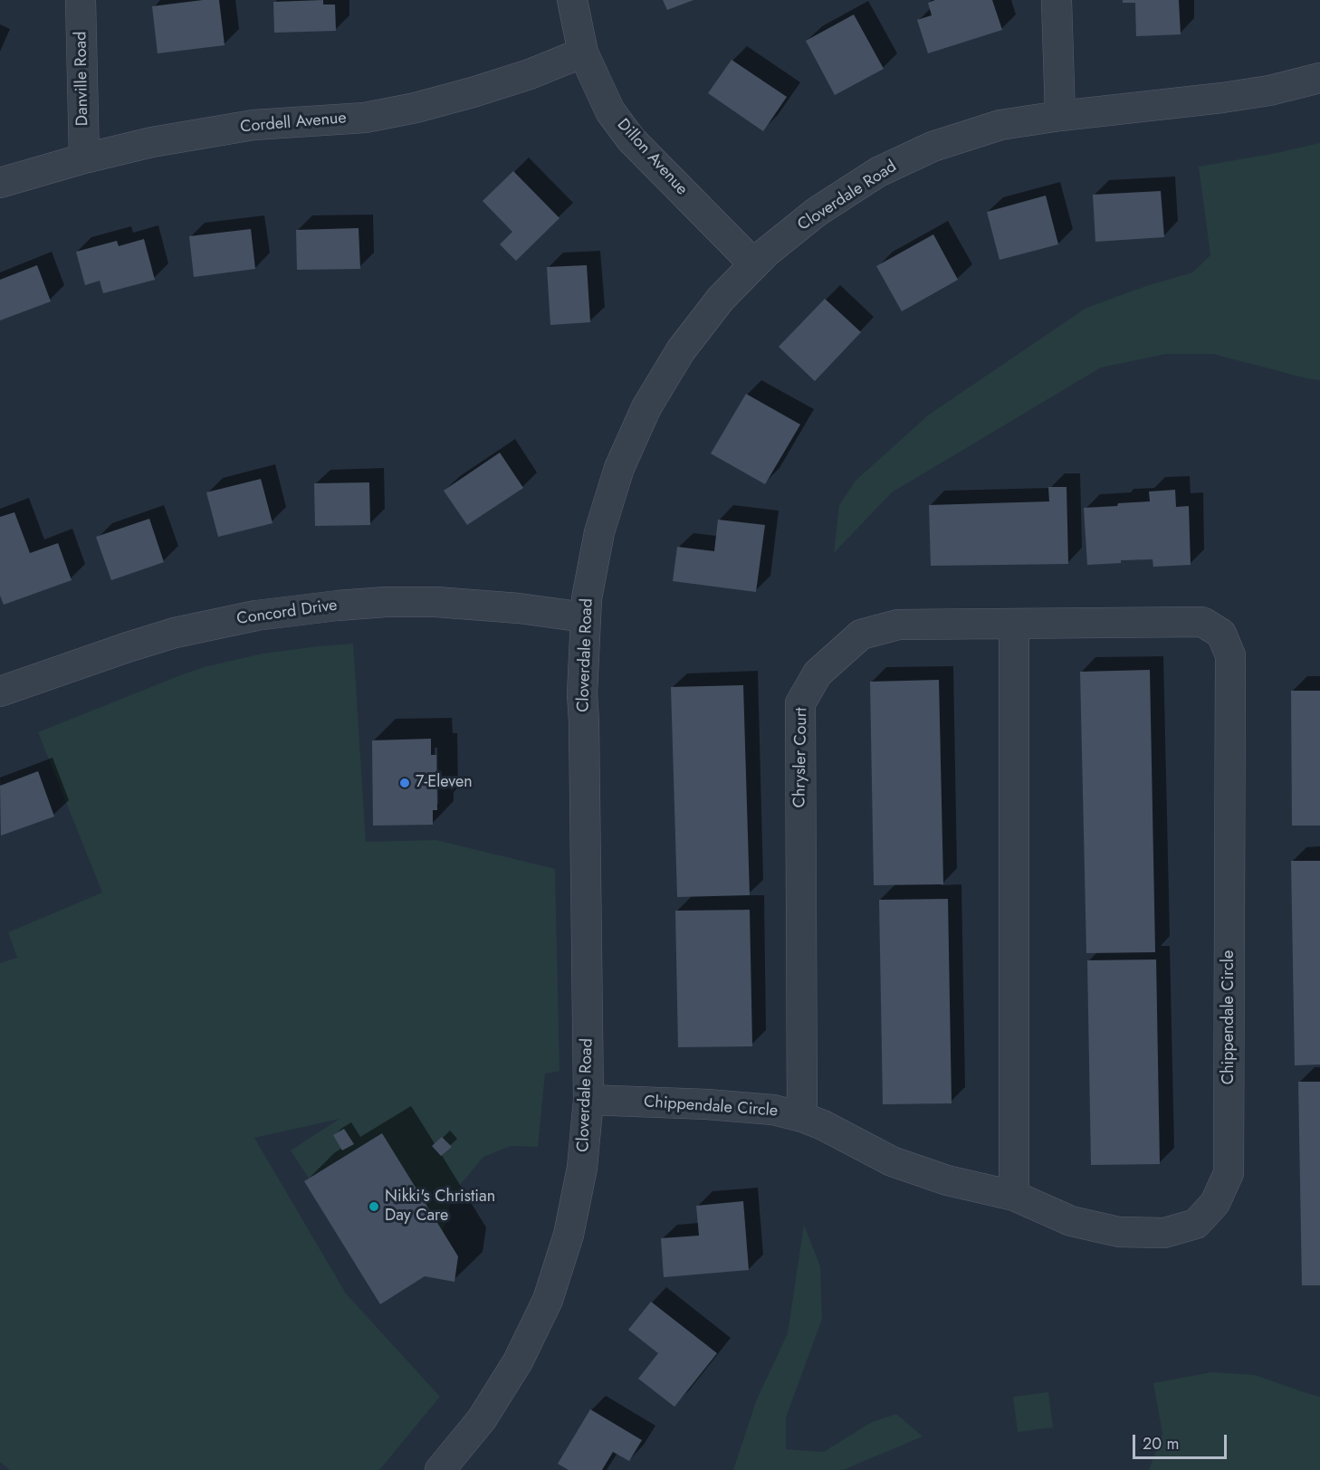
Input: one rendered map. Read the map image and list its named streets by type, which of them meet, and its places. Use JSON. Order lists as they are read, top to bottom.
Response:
{
  "streets": {
    "street": [
      "Danville Road",
      "Cordell Avenue",
      "Dillon Avenue",
      "Cloverdale Road",
      "Concord Drive",
      "Chrysler Court",
      "Chippendale Circle"
    ]
  },
  "crossings": [
    ["Danville Road", "Cordell Avenue"],
    ["Cordell Avenue", "Dillon Avenue"],
    ["Dillon Avenue", "Cloverdale Road"],
    ["Cloverdale Road", "Concord Drive"],
    ["Cloverdale Road", "Chippendale Circle"],
    ["Chrysler Court", "Chippendale Circle"]
  ],
  "places": ["7-Eleven", "Nikki's Christian Day Care"],
  "scale_bar": "20 m"
}
